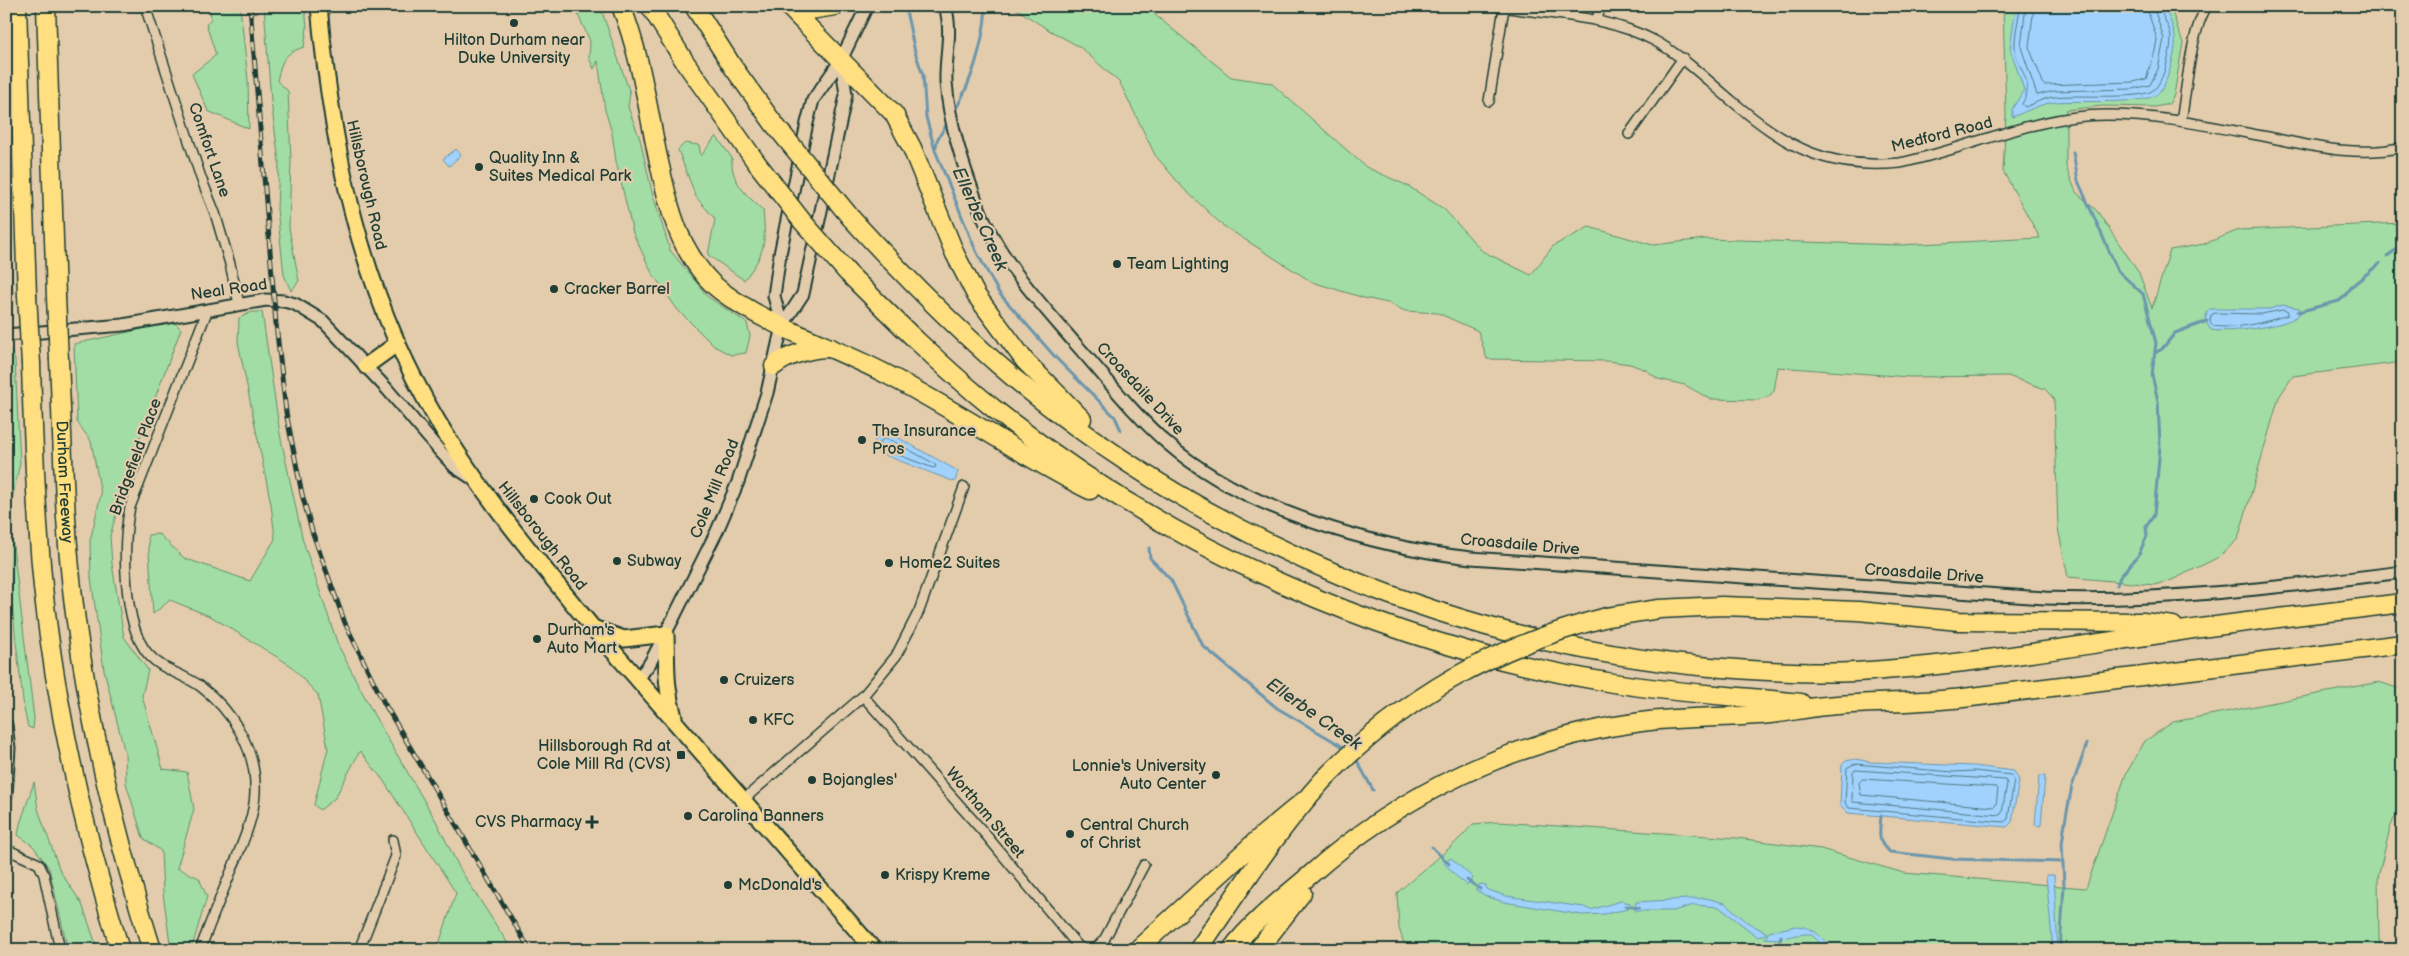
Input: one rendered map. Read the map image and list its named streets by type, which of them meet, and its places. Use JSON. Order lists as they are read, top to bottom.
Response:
{
  "streets": {
    "highway": ["Durham Freeway"],
    "main road": ["Hillsborough Road"],
    "street": [
      "Medford Road",
      "Comfort Lane",
      "Neal Road",
      "Croasdaile Drive",
      "Bridgefield Place",
      "Cole Mill Road",
      "Wortham Street"
    ]
  },
  "crossings": [
    ["Comfort Lane", "Neal Road"],
    ["Hillsborough Road", "Neal Road"],
    ["Hillsborough Road", "Cole Mill Road"],
    ["Neal Road", "Bridgefield Place"]
  ],
  "water": ["Ellerbe Creek"],
  "places": {
    "other": [
      "Hilton Durham near Duke University",
      "Quality Inn & Suites Medical Park",
      "Team Lighting",
      "Cracker Barrel",
      "The Insurance Pros",
      "Cook Out",
      "Subway",
      "Home2 Suites",
      "Durham's Auto Mart",
      "Cruizers",
      "KFC",
      "Lonnie's University Auto Center",
      "Bojangles'",
      "Carolina Banners",
      "Central Church of Christ",
      "Krispy Kreme",
      "McDonald's"
    ],
    "transit": ["Hillsborough Rd at Cole Mill Rd (CVS)"],
    "health": ["CVS Pharmacy"]
  }
}
